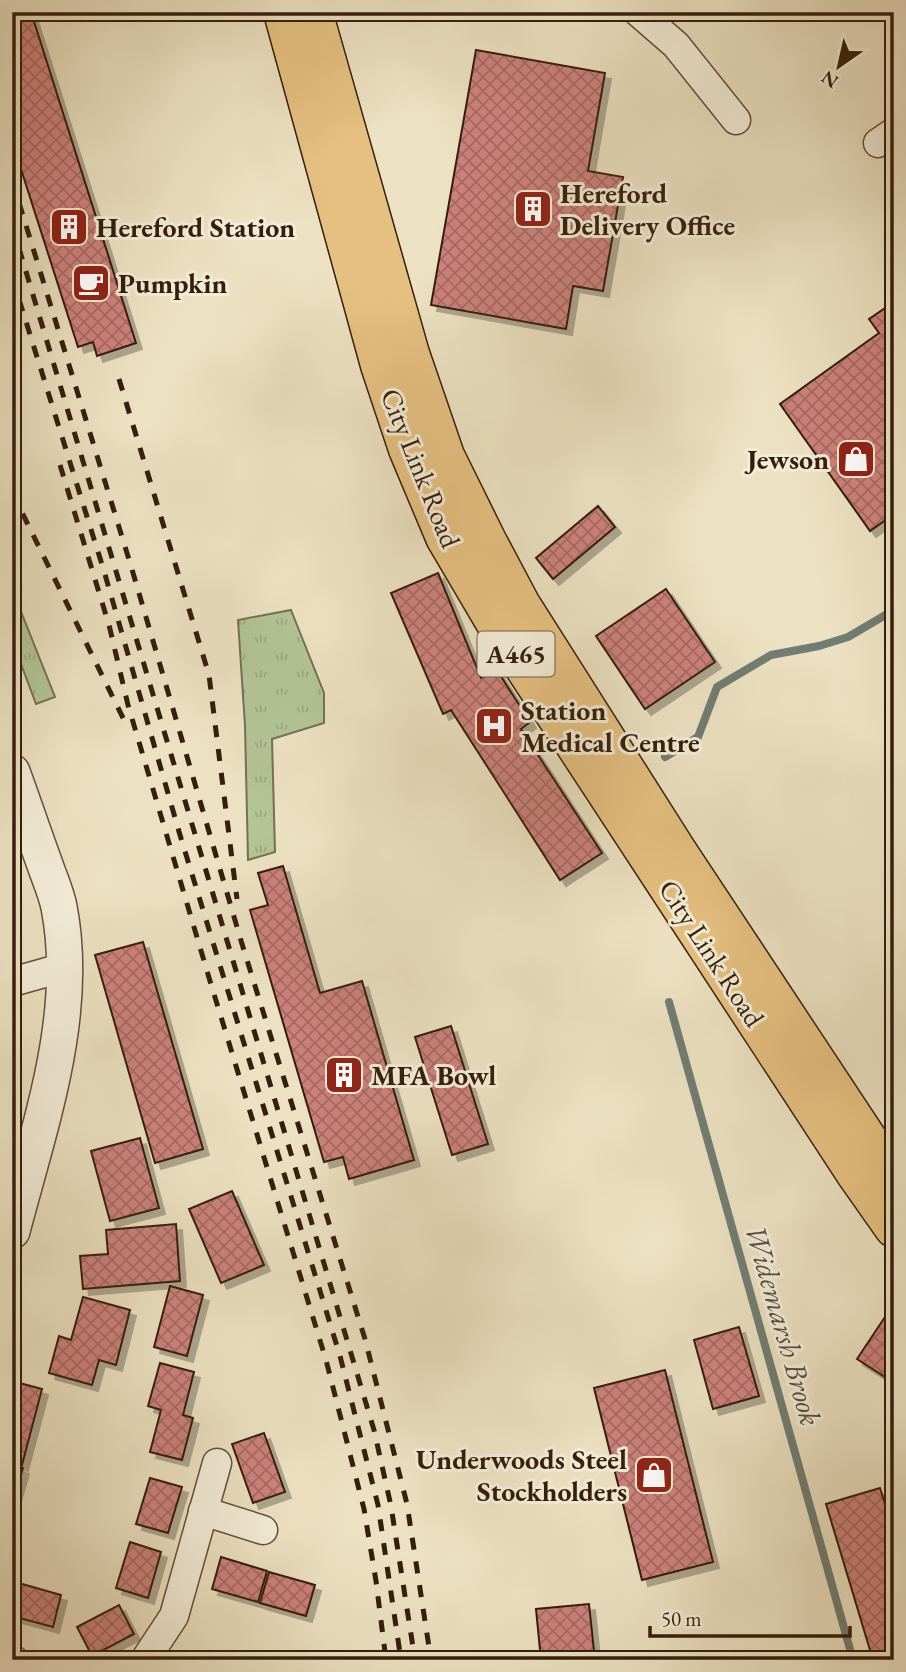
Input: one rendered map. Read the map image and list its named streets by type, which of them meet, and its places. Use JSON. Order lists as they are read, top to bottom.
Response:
{
  "streets": {
    "highway": ["City Link Road", "A465"]
  },
  "water": ["Widemarsh Brook"],
  "places": {
    "building": ["Hereford Delivery Office", "Hereford Station", "MFA Bowl"],
    "cafe": ["Pumpkin"],
    "shop": ["Jewson", "Underwoods Steel Stockholders"],
    "hospital": ["Station Medical Centre"]
  },
  "scale_bar": "50 m",
  "north": "bottom left"
}
